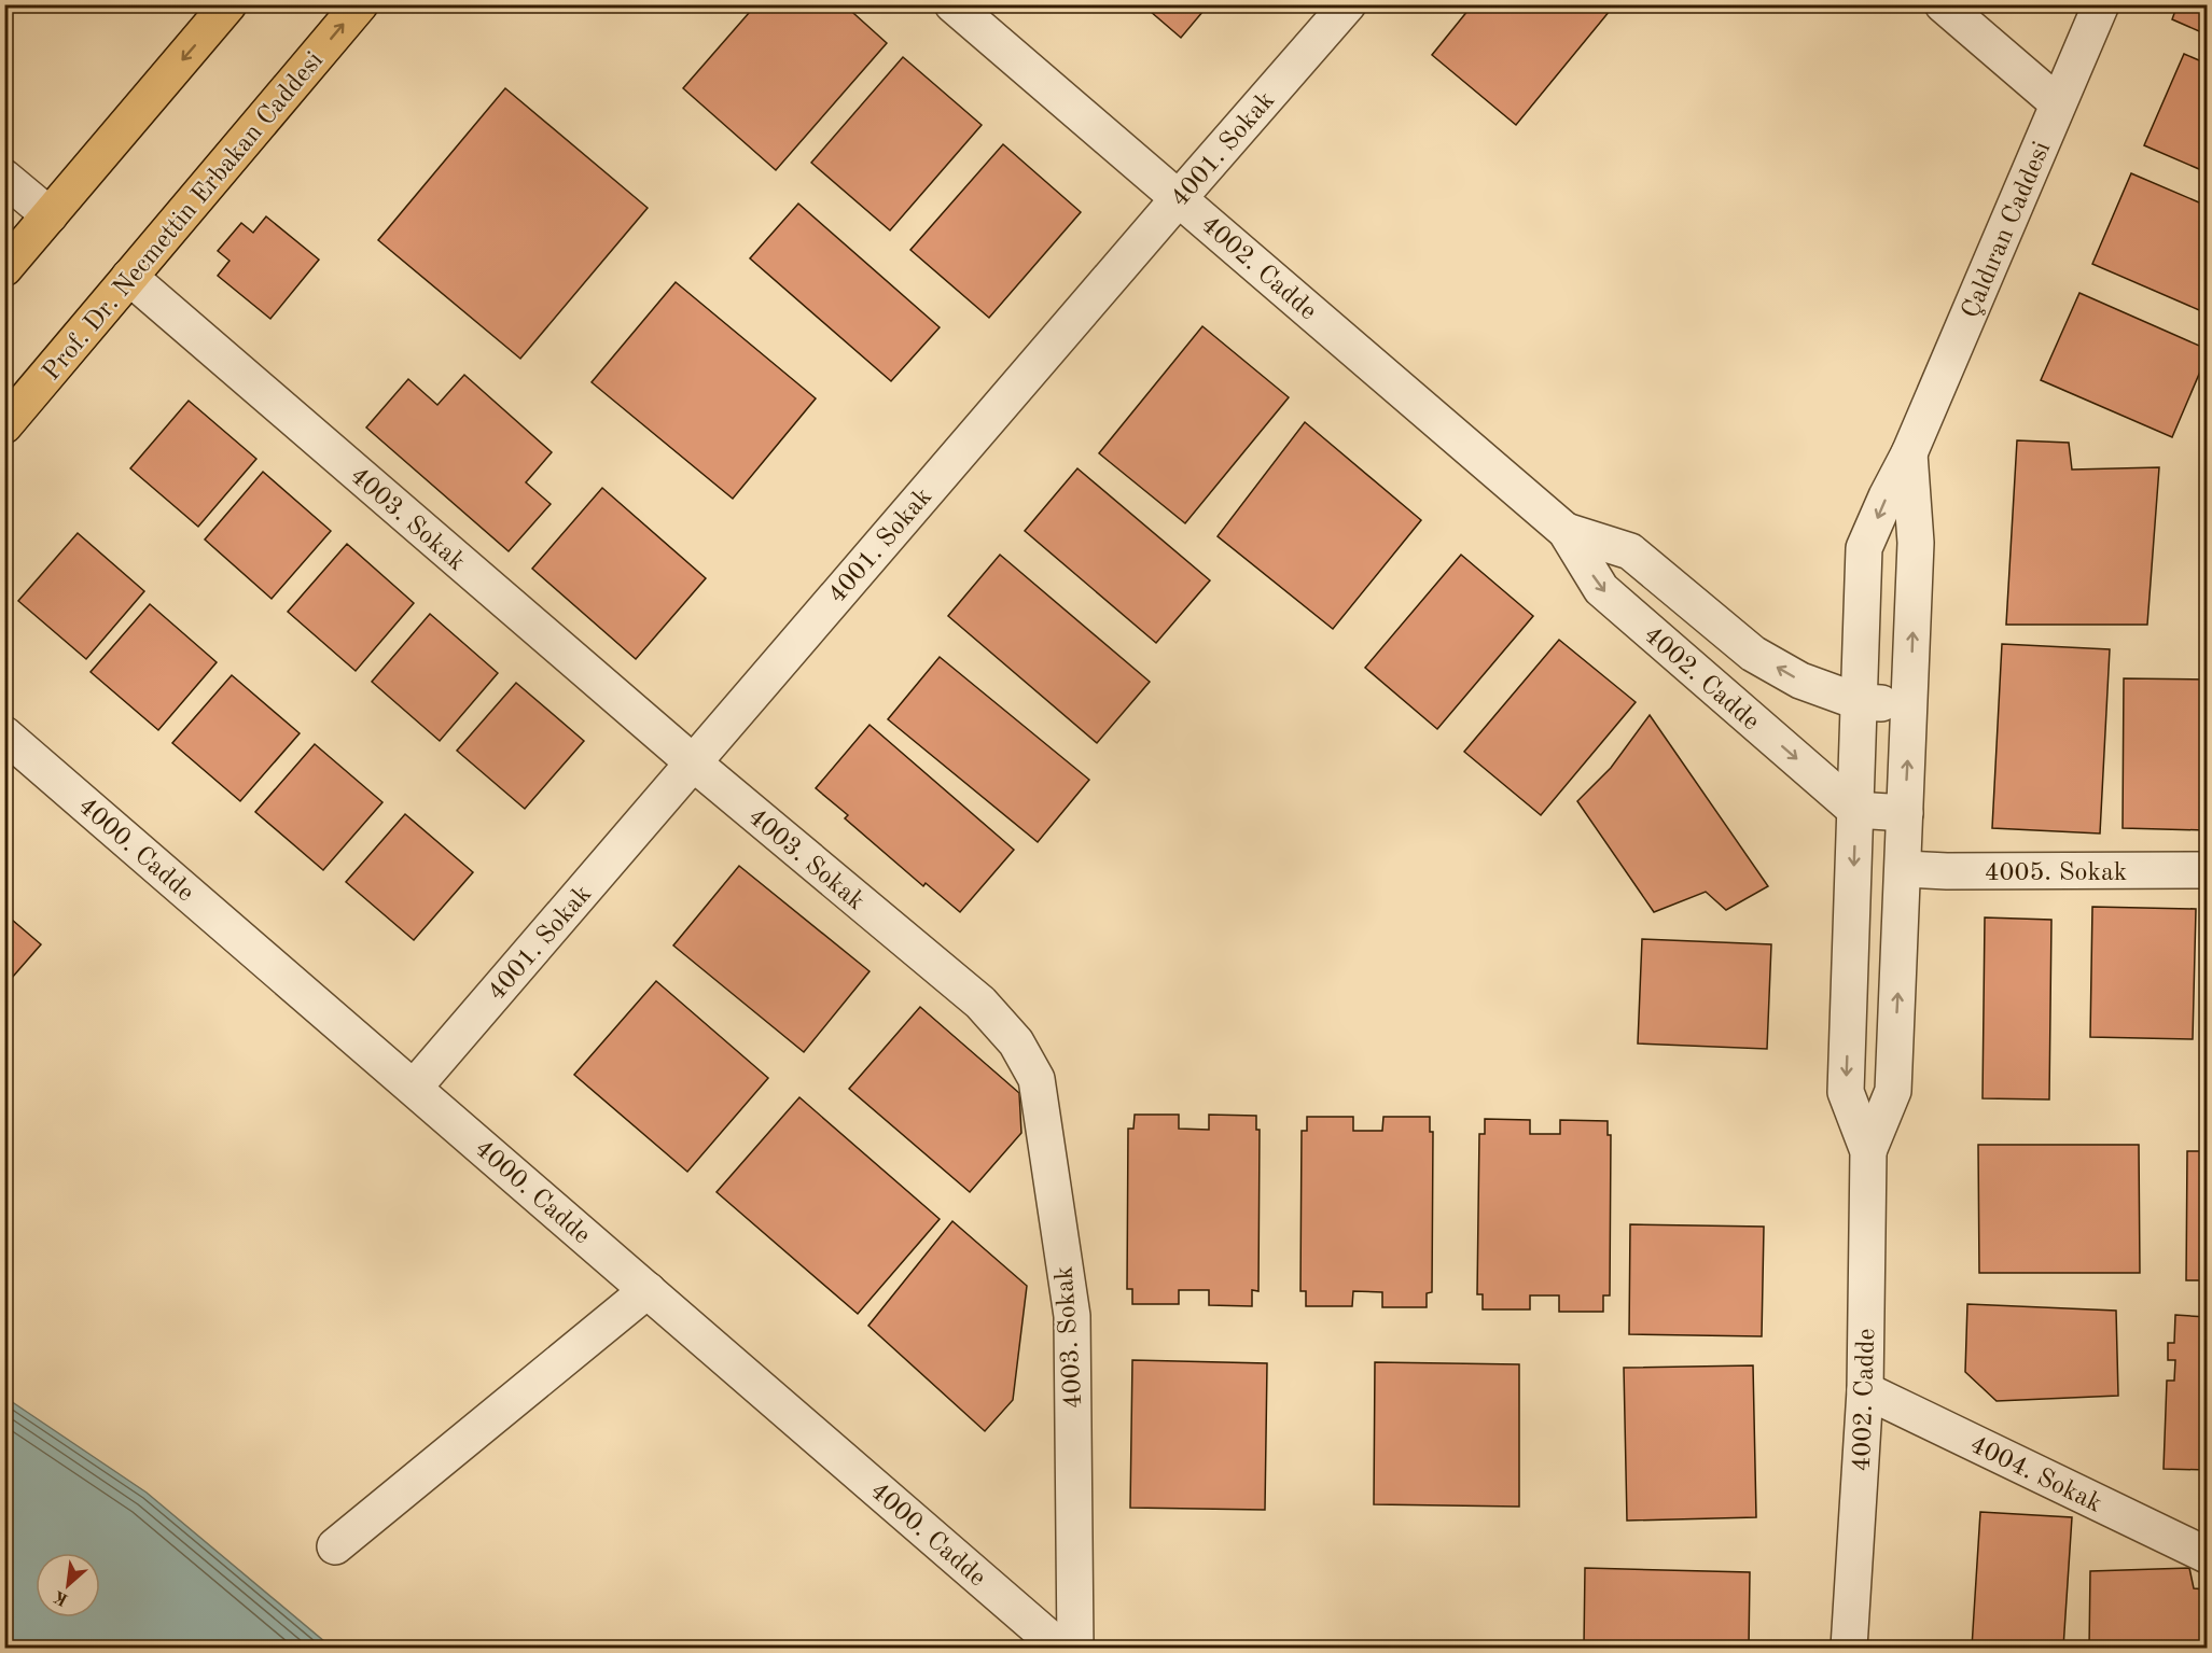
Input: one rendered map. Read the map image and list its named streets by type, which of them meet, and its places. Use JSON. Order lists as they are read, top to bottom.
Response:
{
  "streets": {
    "main road": ["Prof. Dr. Necmettin Erbakan Caddesi"],
    "street": [
      "4001. Sokak",
      "Çaldıran Caddesi",
      "4002. Cadde",
      "4003. Sokak",
      "4000. Cadde",
      "4005. Sokak",
      "4004. Sokak"
    ]
  },
  "crossings": [
    ["4001. Sokak", "4002. Cadde"],
    ["4001. Sokak", "4003. Sokak"],
    ["4001. Sokak", "4000. Cadde"],
    ["Prof. Dr. Necmettin Erbakan Caddesi", "4003. Sokak"],
    ["Çaldıran Caddesi", "4002. Cadde"],
    ["4002. Cadde", "4005. Sokak"],
    ["4002. Cadde", "4004. Sokak"]
  ],
  "north": "bottom left"
}
